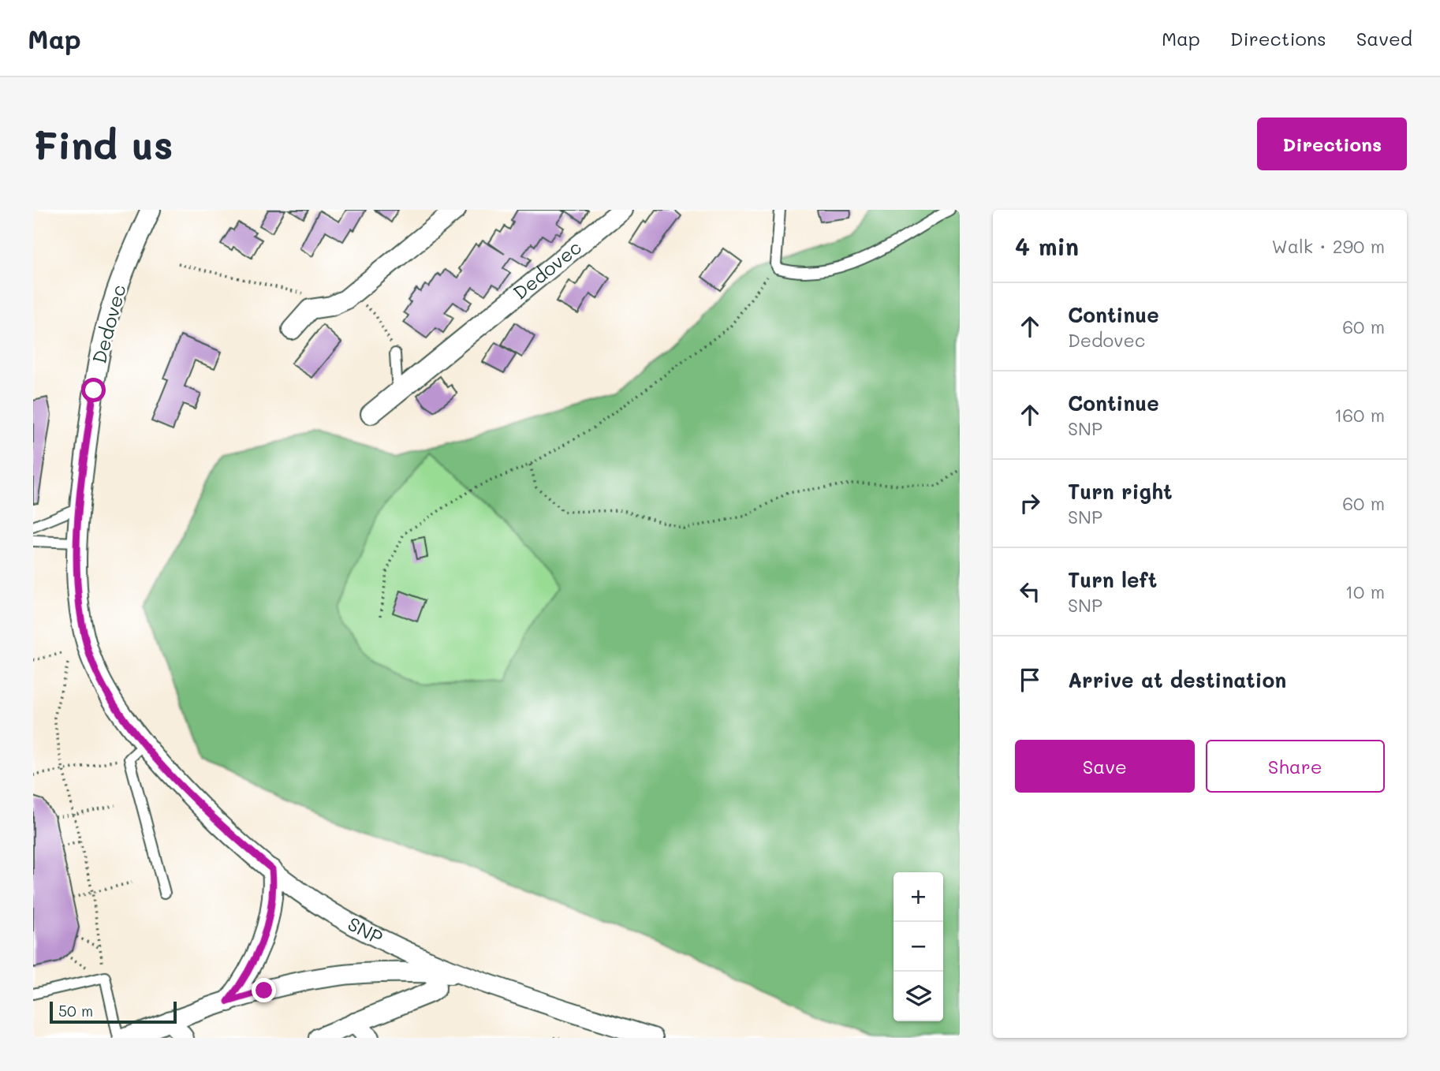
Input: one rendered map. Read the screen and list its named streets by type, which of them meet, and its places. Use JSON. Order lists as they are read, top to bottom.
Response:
{
  "streets": {
    "street": ["Dedovec", "SNP"]
  },
  "crossings": [
    ["Dedovec", "SNP"]
  ],
  "scale_bar": "50 m",
  "page": {
    "header": "Map",
    "nav": ["Map", "Directions", "Saved"],
    "buttons": [
      "Directions",
      ["Save", "Share"]
    ],
    "title": "Find us",
    "heading": ["4 min", "Walk · 290 m"],
    "list": [
      ["Continue", "Dedovec", "60 m"],
      ["Continue", "SNP", "160 m"],
      ["Turn right", "SNP", "60 m"],
      ["Turn left", "SNP", "10 m"],
      "Arrive at destination"
    ],
    "map_buttons": ["+", "−"],
    "scale": "50 m"
  }
}
